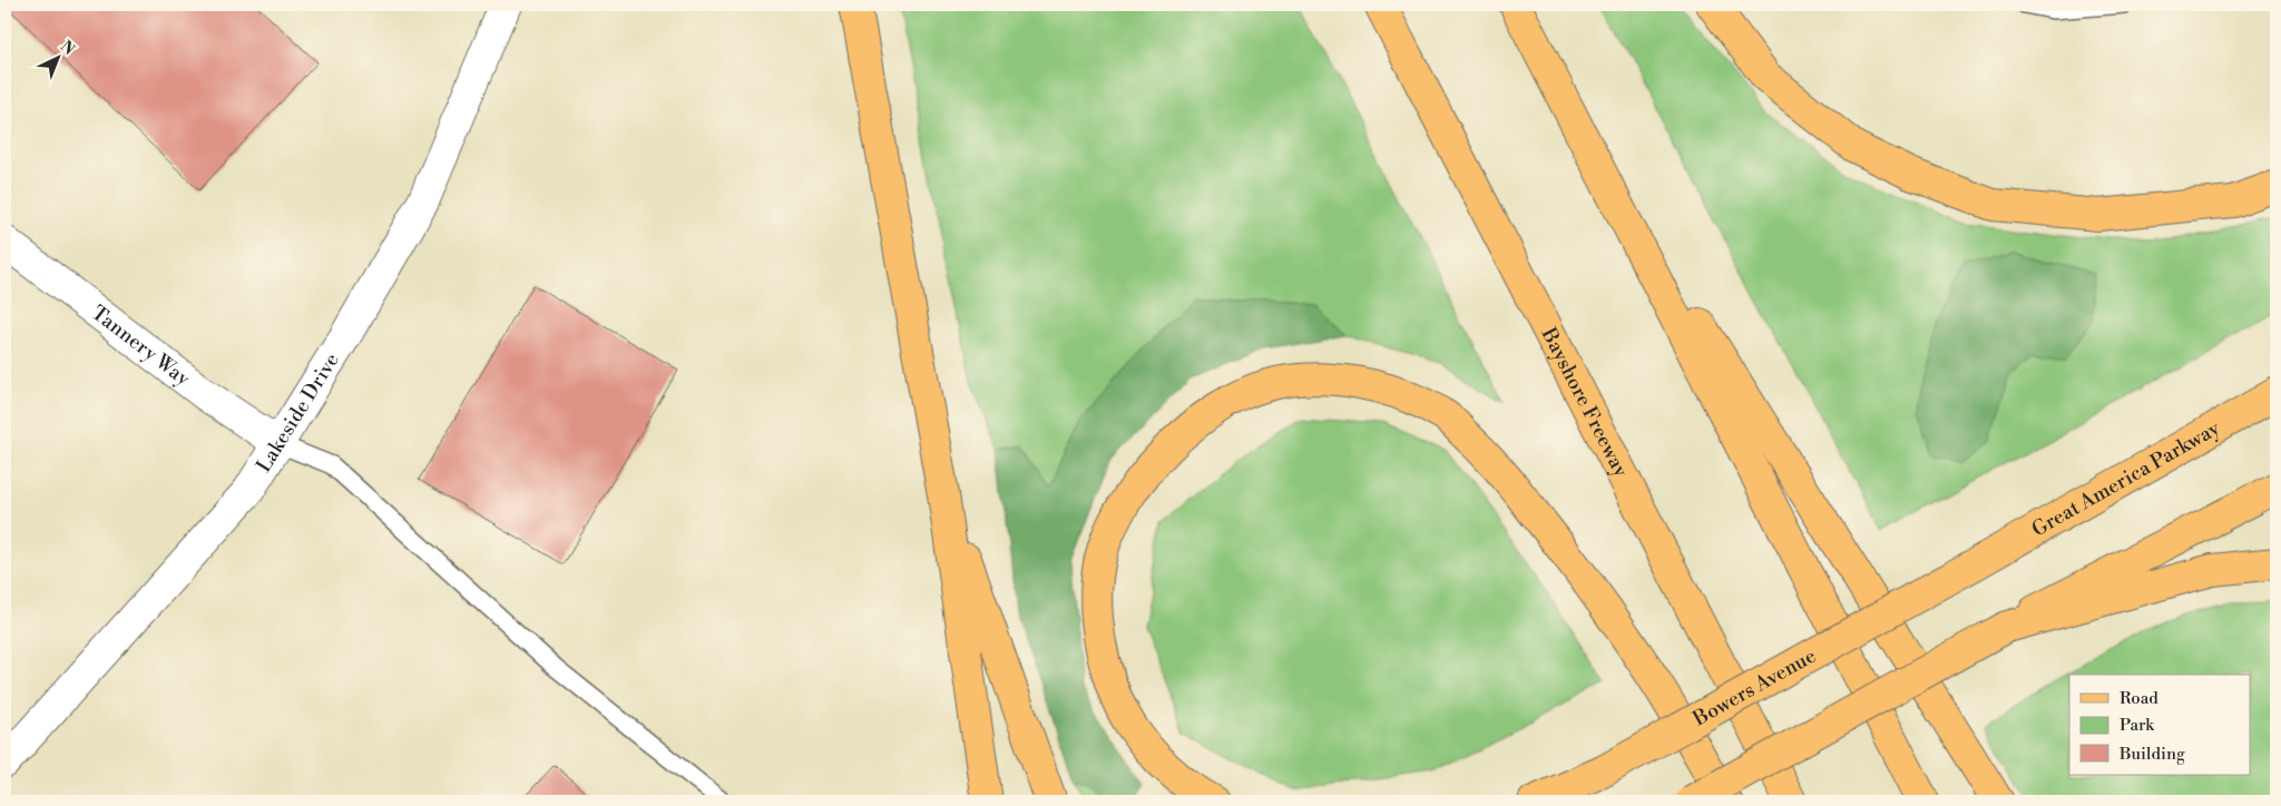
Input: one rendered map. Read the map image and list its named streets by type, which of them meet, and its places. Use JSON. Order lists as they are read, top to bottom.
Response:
{
  "streets": {
    "main road": ["Bayshore Freeway", "Great America Parkway", "Bowers Avenue"],
    "street": ["Tannery Way", "Lakeside Drive"]
  },
  "crossings": [
    ["Tannery Way", "Lakeside Drive"],
    ["Great America Parkway", "Bowers Avenue"]
  ],
  "legend": ["Road", "Park", "Building"],
  "north": "top right"
}
